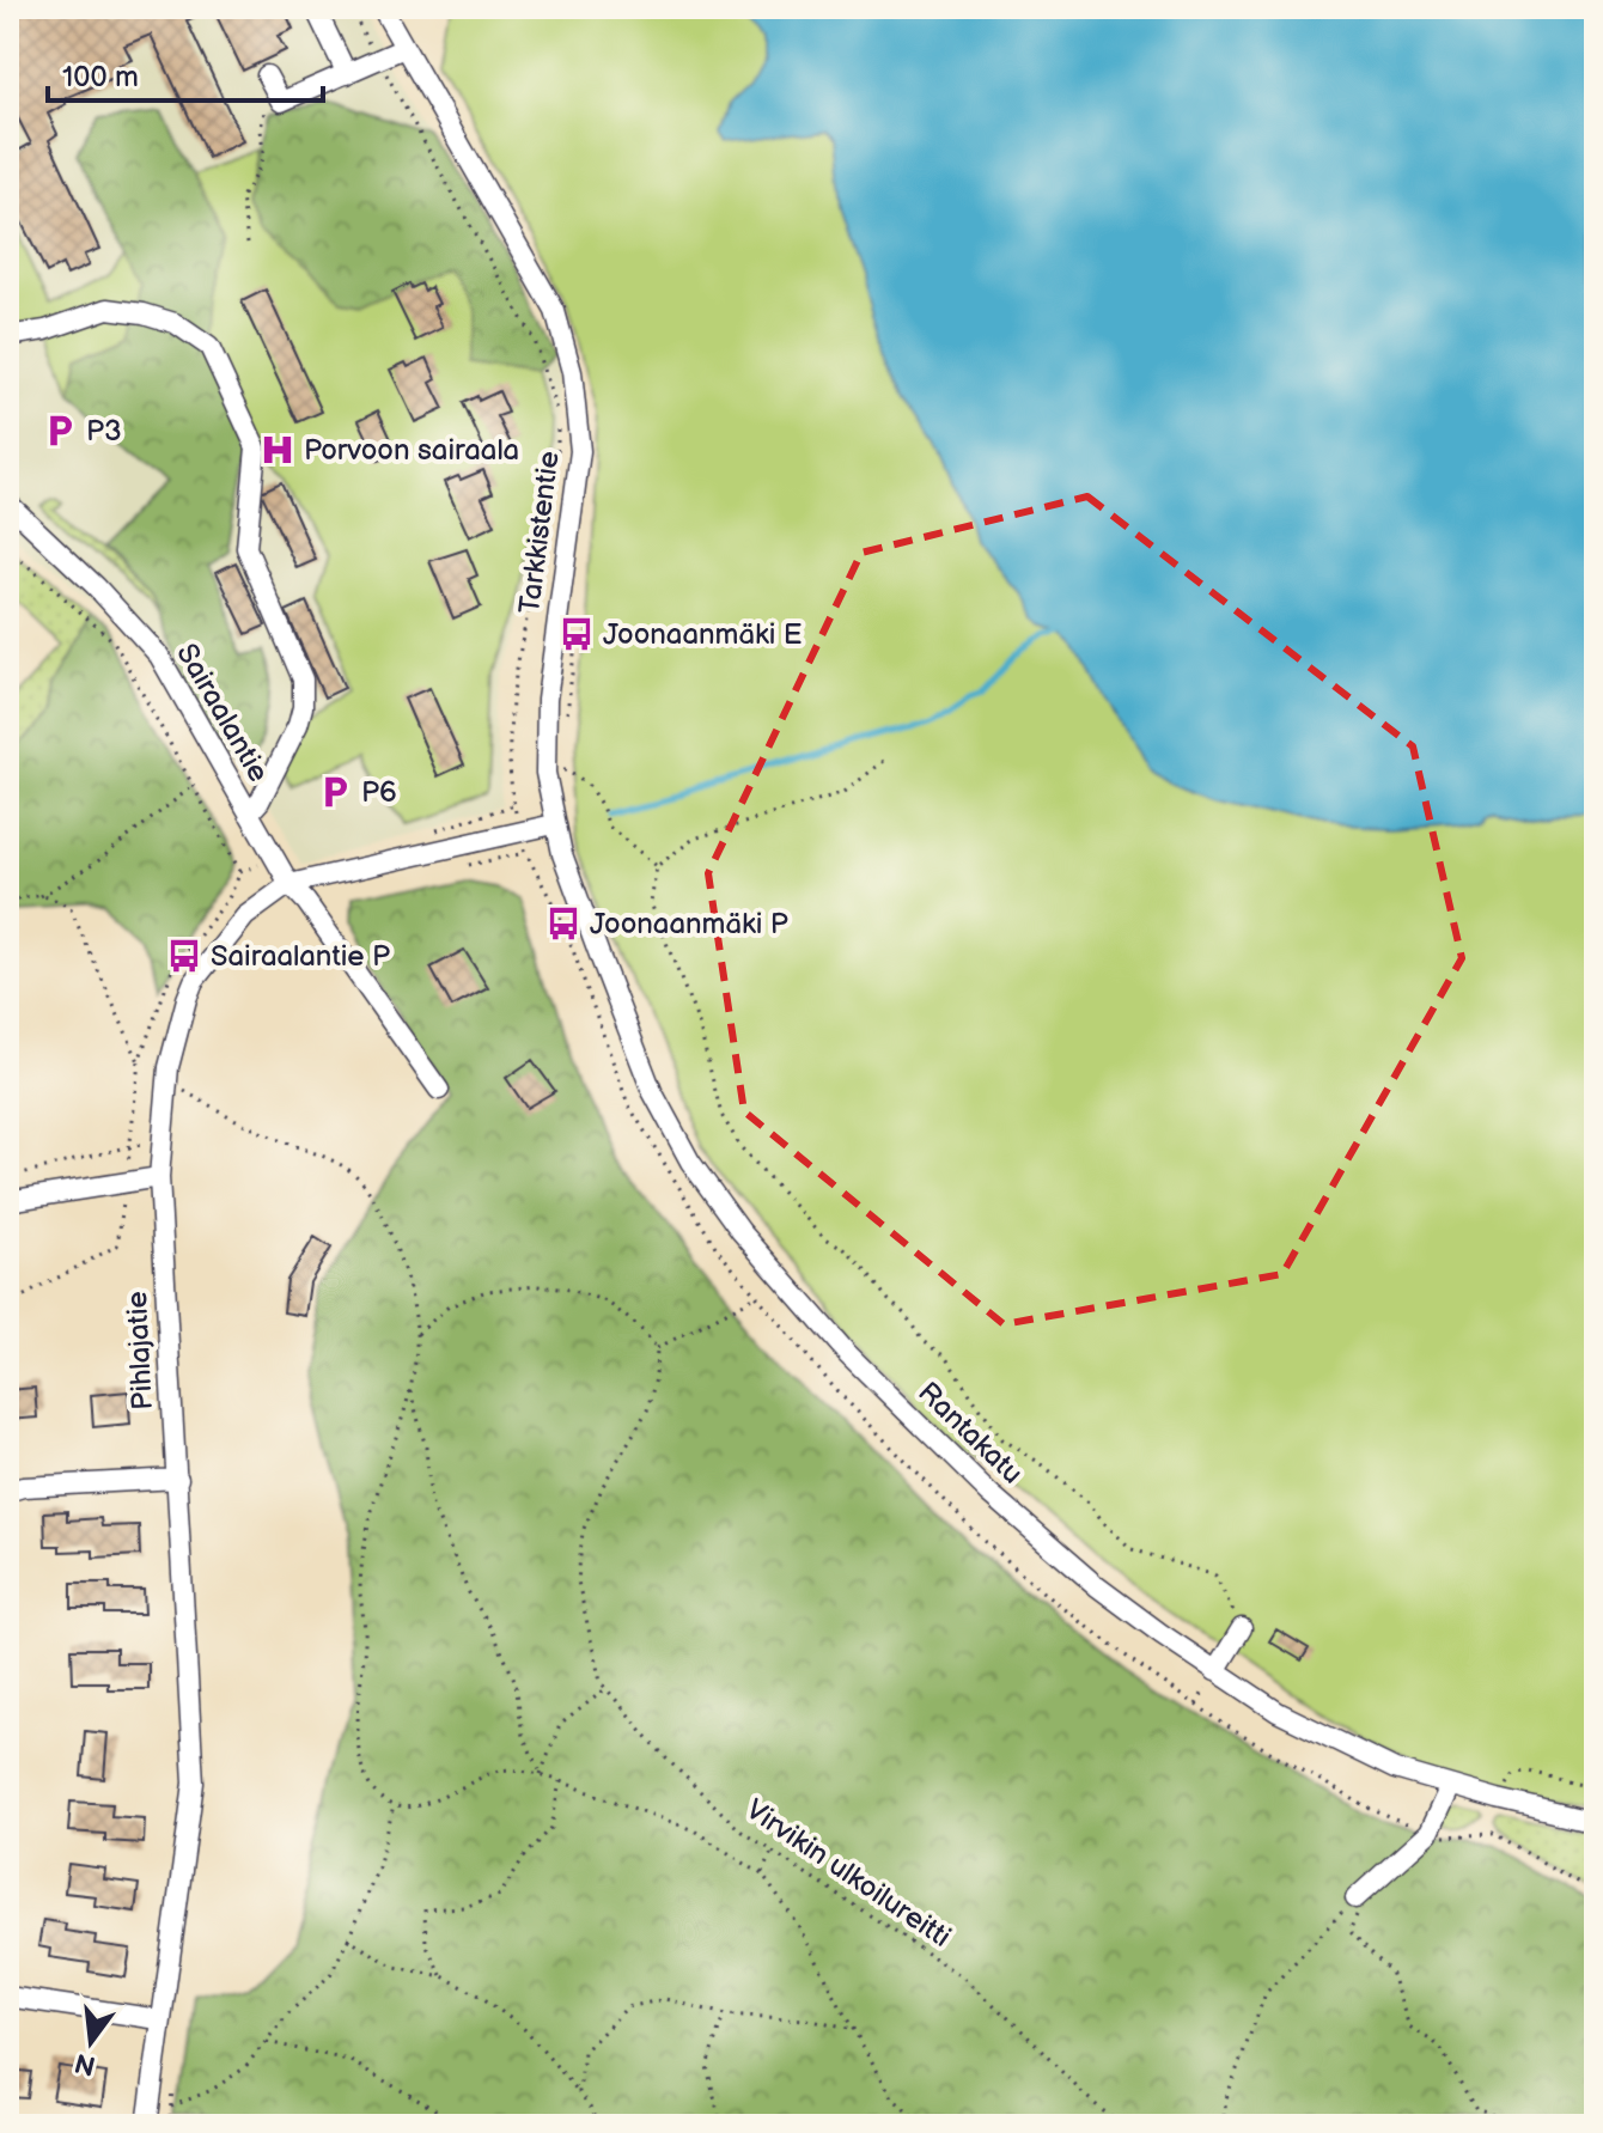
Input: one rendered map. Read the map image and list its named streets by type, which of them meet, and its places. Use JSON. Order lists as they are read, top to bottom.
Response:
{
  "streets": {
    "street": [
      "Tarkkistentie",
      "Sairaalantie",
      "Pihlajatie",
      "Rantakatu"
    ],
    "path": ["Virvikin ulkoilureitti"]
  },
  "crossings": [
    ["Tarkkistentie", "Pihlajatie"],
    ["Tarkkistentie", "Rantakatu"],
    ["Sairaalantie", "Pihlajatie"],
    ["Pihlajatie", "Rantakatu"]
  ],
  "places": {
    "parking": ["P3", "P6"],
    "hospital": ["Porvoon sairaala"],
    "bus stop": ["Joonaanmäki E", "Joonaanmäki P", "Sairaalantie P"]
  },
  "scale_bar": "100 m",
  "north": "bottom"
}
